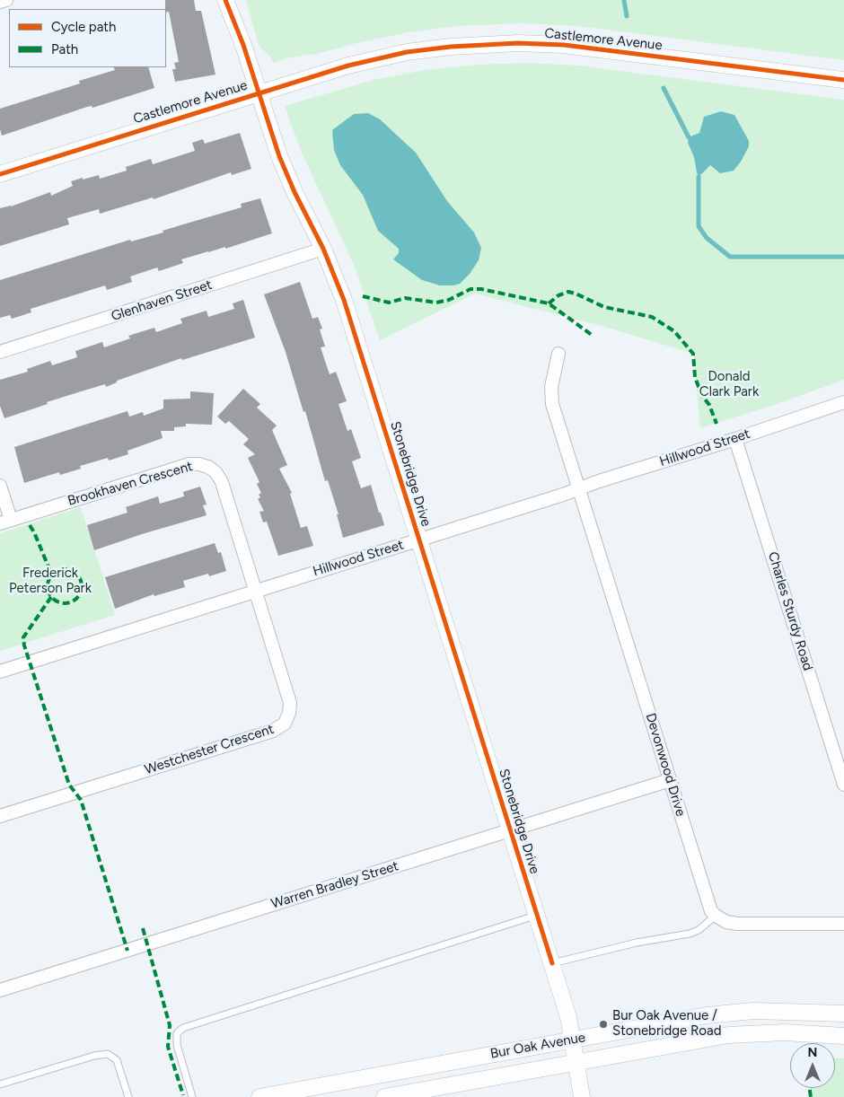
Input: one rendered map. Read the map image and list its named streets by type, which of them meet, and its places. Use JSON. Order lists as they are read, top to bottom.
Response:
{
  "streets": {
    "street": [
      "Castlemore Avenue",
      "Glenhaven Street",
      "Hillwood Street",
      "Stonebridge Drive",
      "Brookhaven Crescent",
      "Charles Sturdy Road",
      "Westchester Crescent",
      "Devonwood Drive",
      "Warren Bradley Street",
      "Bur Oak Avenue"
    ]
  },
  "crossings": [
    ["Castlemore Avenue", "Stonebridge Drive"],
    ["Glenhaven Street", "Stonebridge Drive"],
    ["Hillwood Street", "Stonebridge Drive"],
    ["Hillwood Street", "Brookhaven Crescent"],
    ["Hillwood Street", "Charles Sturdy Road"],
    ["Hillwood Street", "Westchester Crescent"],
    ["Hillwood Street", "Devonwood Drive"],
    ["Stonebridge Drive", "Warren Bradley Street"],
    ["Stonebridge Drive", "Bur Oak Avenue"],
    ["Brookhaven Crescent", "Westchester Crescent"],
    ["Devonwood Drive", "Warren Bradley Street"]
  ],
  "parks": ["Donald Clark Park", "Frederick Peterson Park"],
  "places": ["Bur Oak Avenue / Stonebridge Road"],
  "legend": ["Cycle path", "Path"],
  "north": "top"
}
